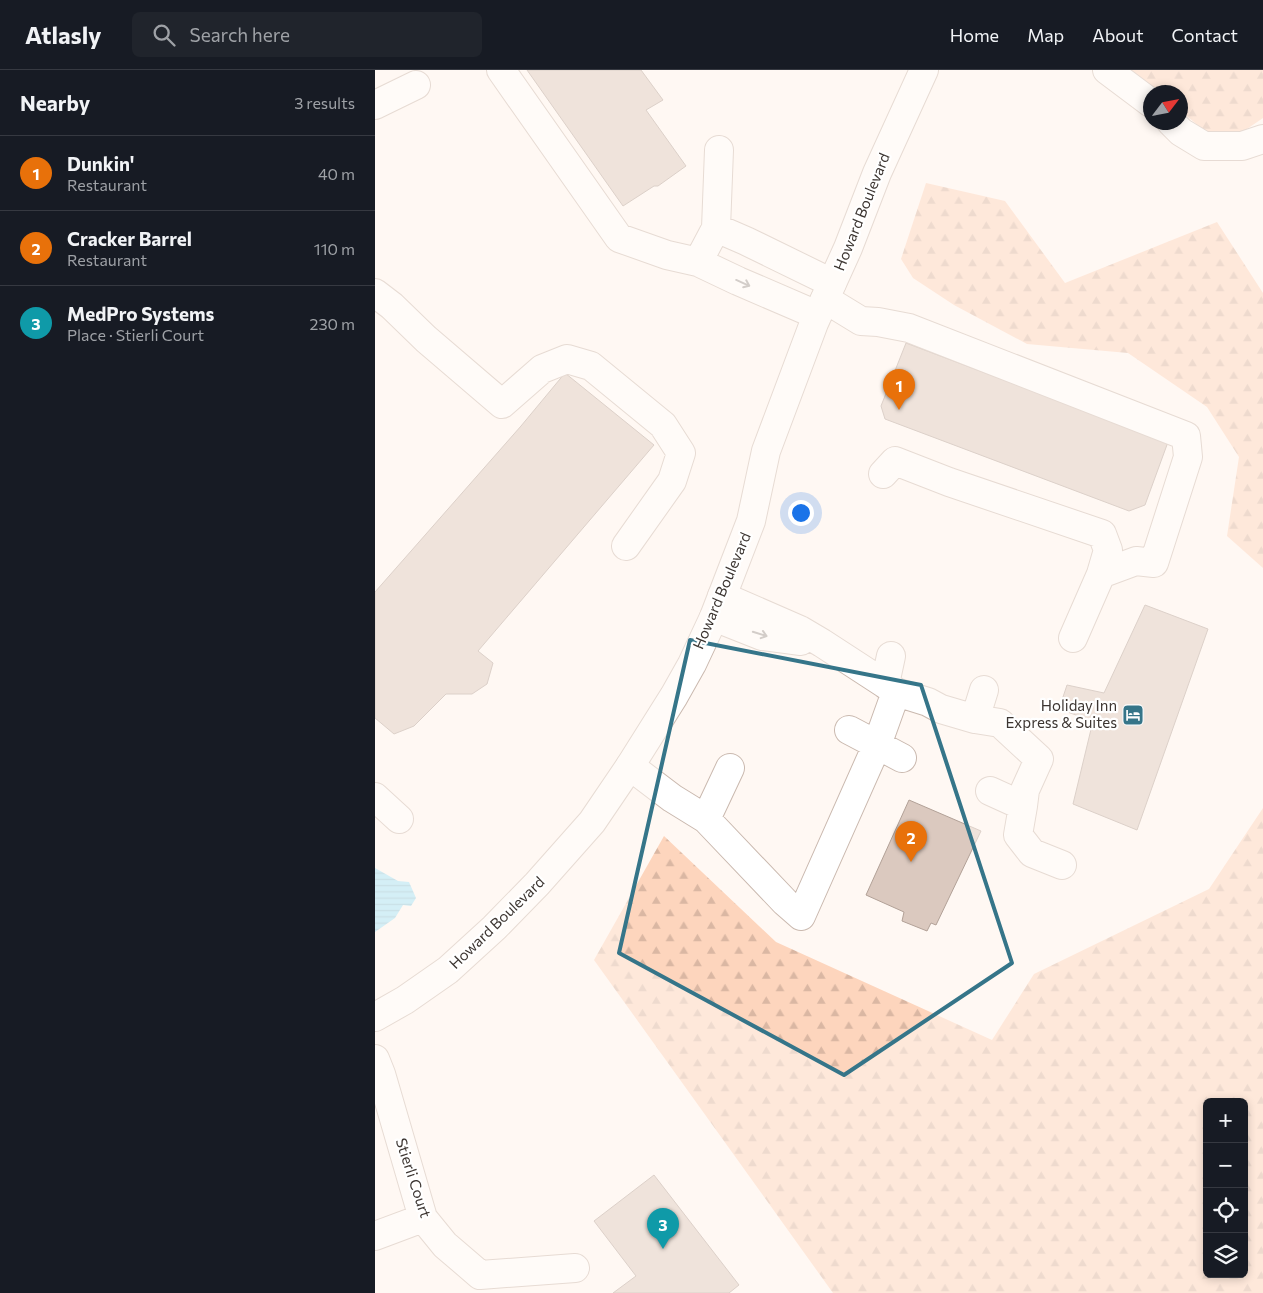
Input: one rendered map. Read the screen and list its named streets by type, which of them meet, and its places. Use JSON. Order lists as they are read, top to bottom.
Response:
{
  "streets": {
    "main road": ["Howard Boulevard", "Stierli Court"]
  },
  "places": {
    "hotel": ["Holiday Inn Express & Suites"]
  },
  "north": "top right",
  "page": {
    "header": "Atlasly",
    "search": "Search here",
    "nav": [
      "Home",
      "Map",
      "About",
      "Contact"
    ],
    "heading": ["Nearby", "3 results"],
    "list": [
      {
        "mark": "1",
        "name": "Dunkin'",
        "note": "Restaurant",
        "value": "40 m"
      },
      {
        "mark": "2",
        "name": "Cracker Barrel",
        "note": "Restaurant",
        "value": "110 m"
      },
      {
        "mark": "3",
        "name": "MedPro Systems",
        "note": "Place · Stierli Court",
        "value": "230 m"
      }
    ],
    "pins": ["1", "2", "3"],
    "map_buttons": ["+", "−"]
  }
}
